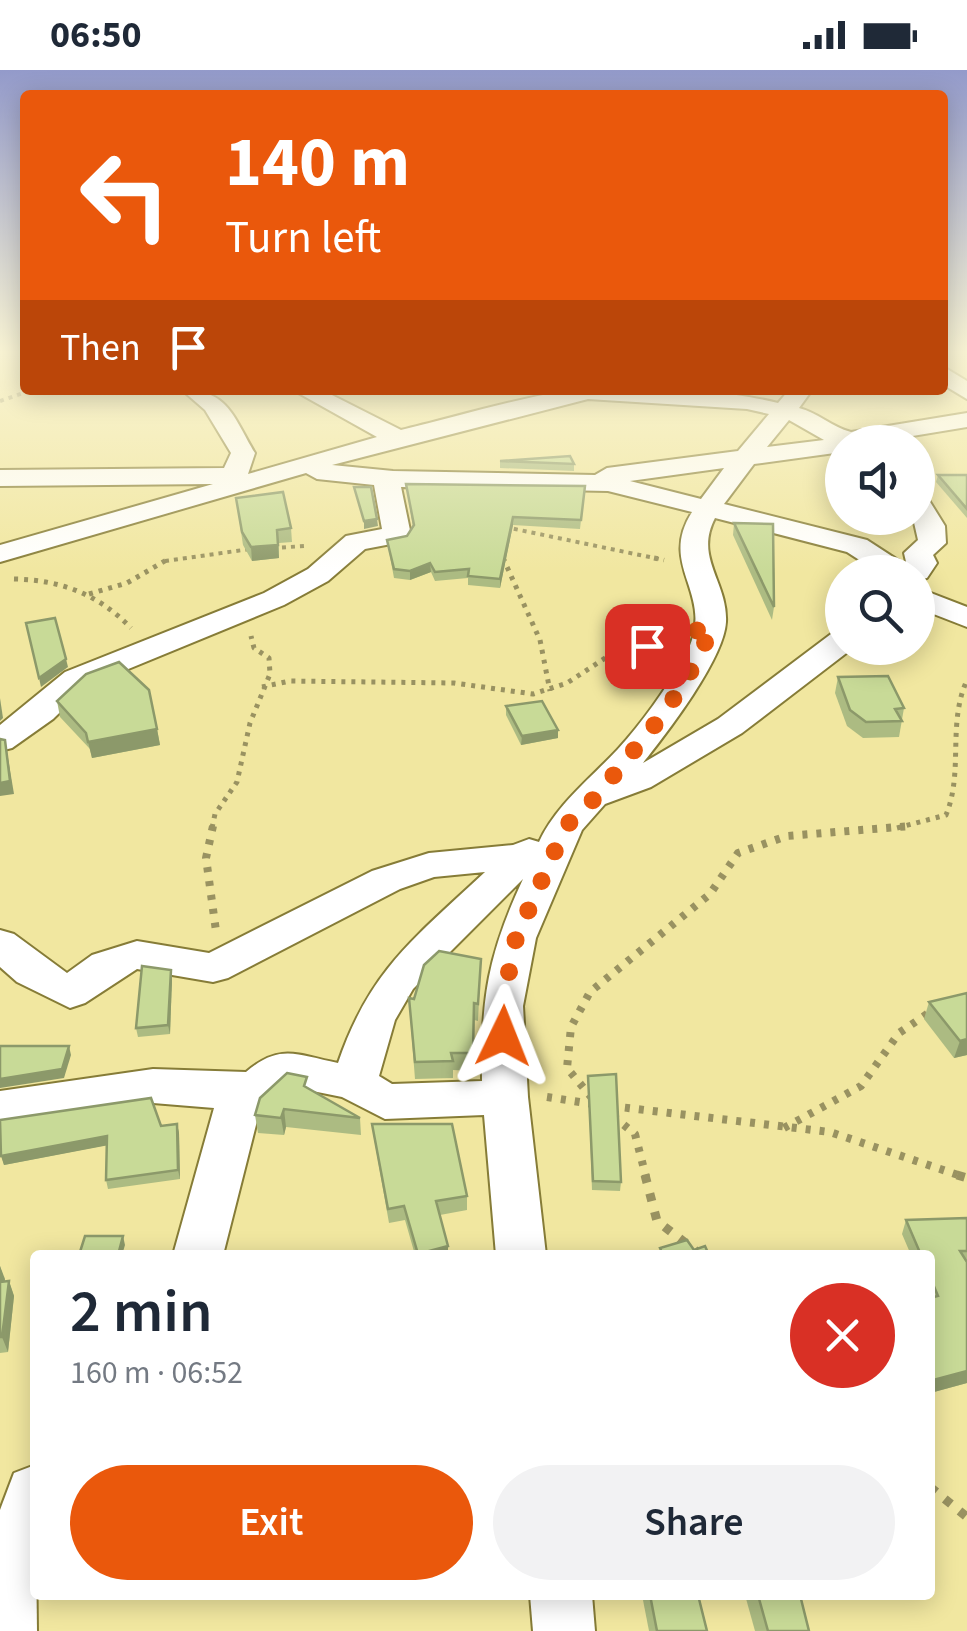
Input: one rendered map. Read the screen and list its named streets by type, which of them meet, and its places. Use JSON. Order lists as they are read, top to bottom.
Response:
{
  "page": {
    "status": "06:50",
    "turn": ["140 m", "Turn left"],
    "then": "Then",
    "heading": ["2 min", "160 m · 06:52"],
    "buttons": ["Exit", "Share"]
  }
}
